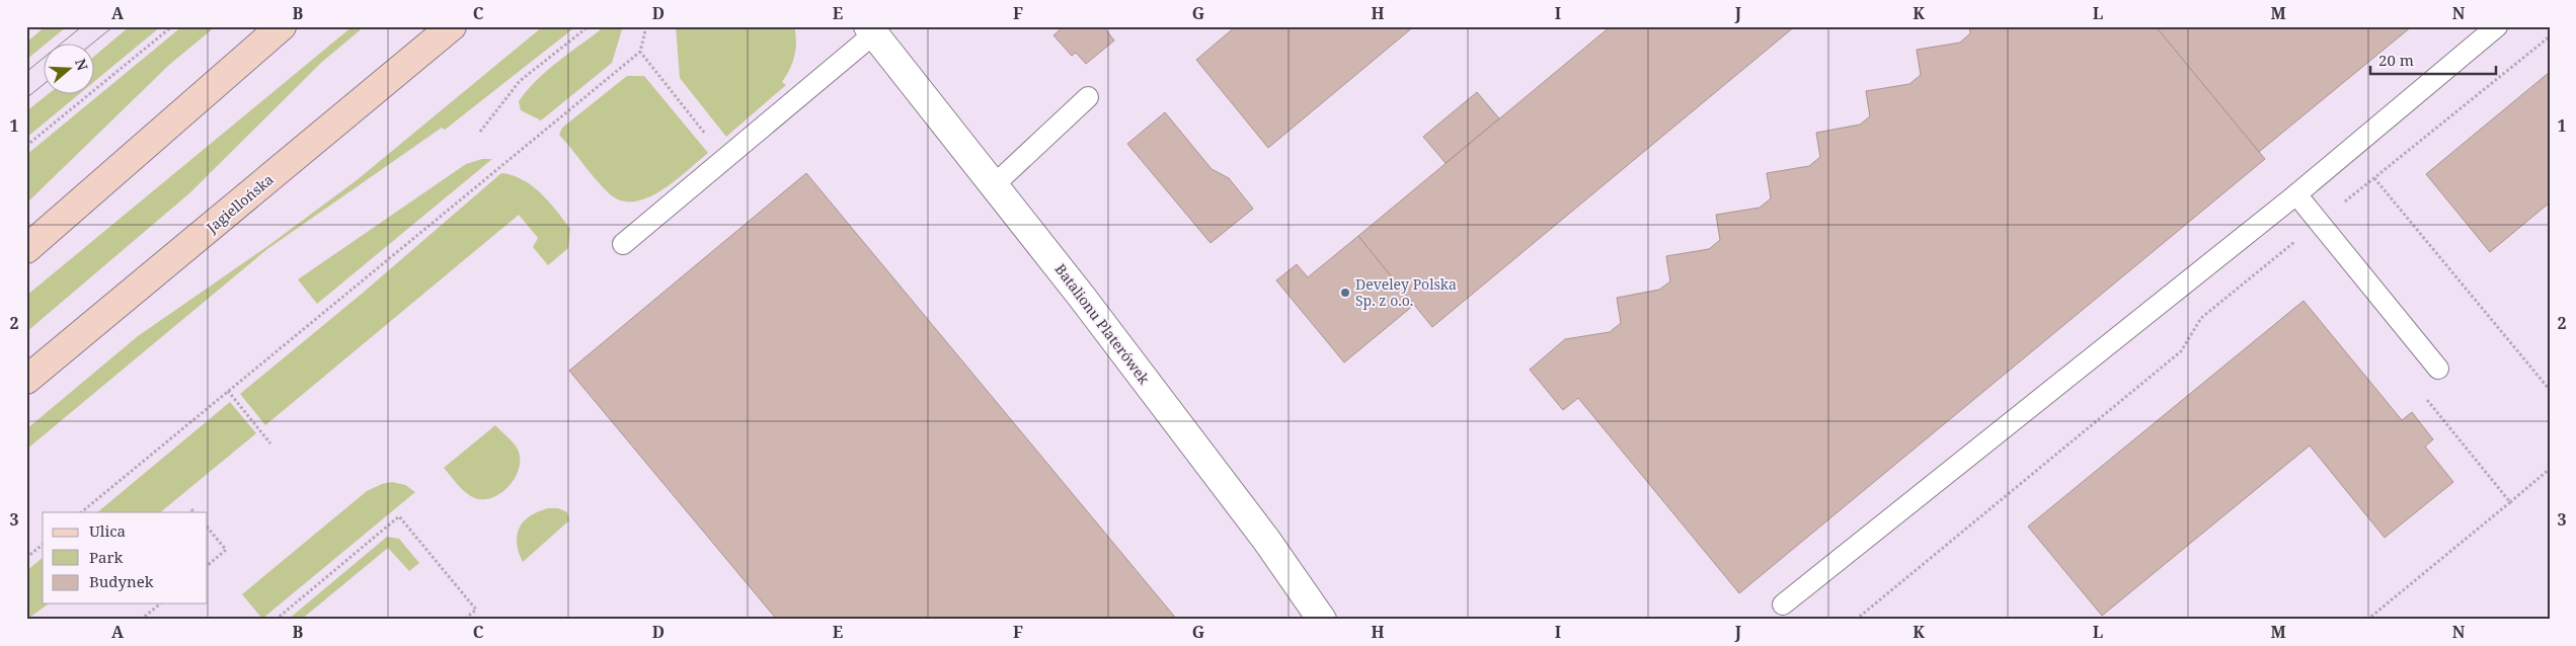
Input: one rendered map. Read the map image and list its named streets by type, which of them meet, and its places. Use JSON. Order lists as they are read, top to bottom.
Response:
{
  "streets": {
    "main road": ["Jagiellońska"],
    "street": ["Batalionu Platerówek"]
  },
  "places": ["Develey Polska Sp. z o.o."],
  "legend": ["Ulica", "Park", "Budynek"],
  "scale_bar": "20 m",
  "north": "right",
  "grid": {
    "columns": [
      "A",
      "B",
      "C",
      "D",
      "E",
      "F",
      "G",
      "H",
      "I",
      "J",
      "K",
      "L",
      "M",
      "N"
    ],
    "rows": ["1", "2", "3"]
  }
}
